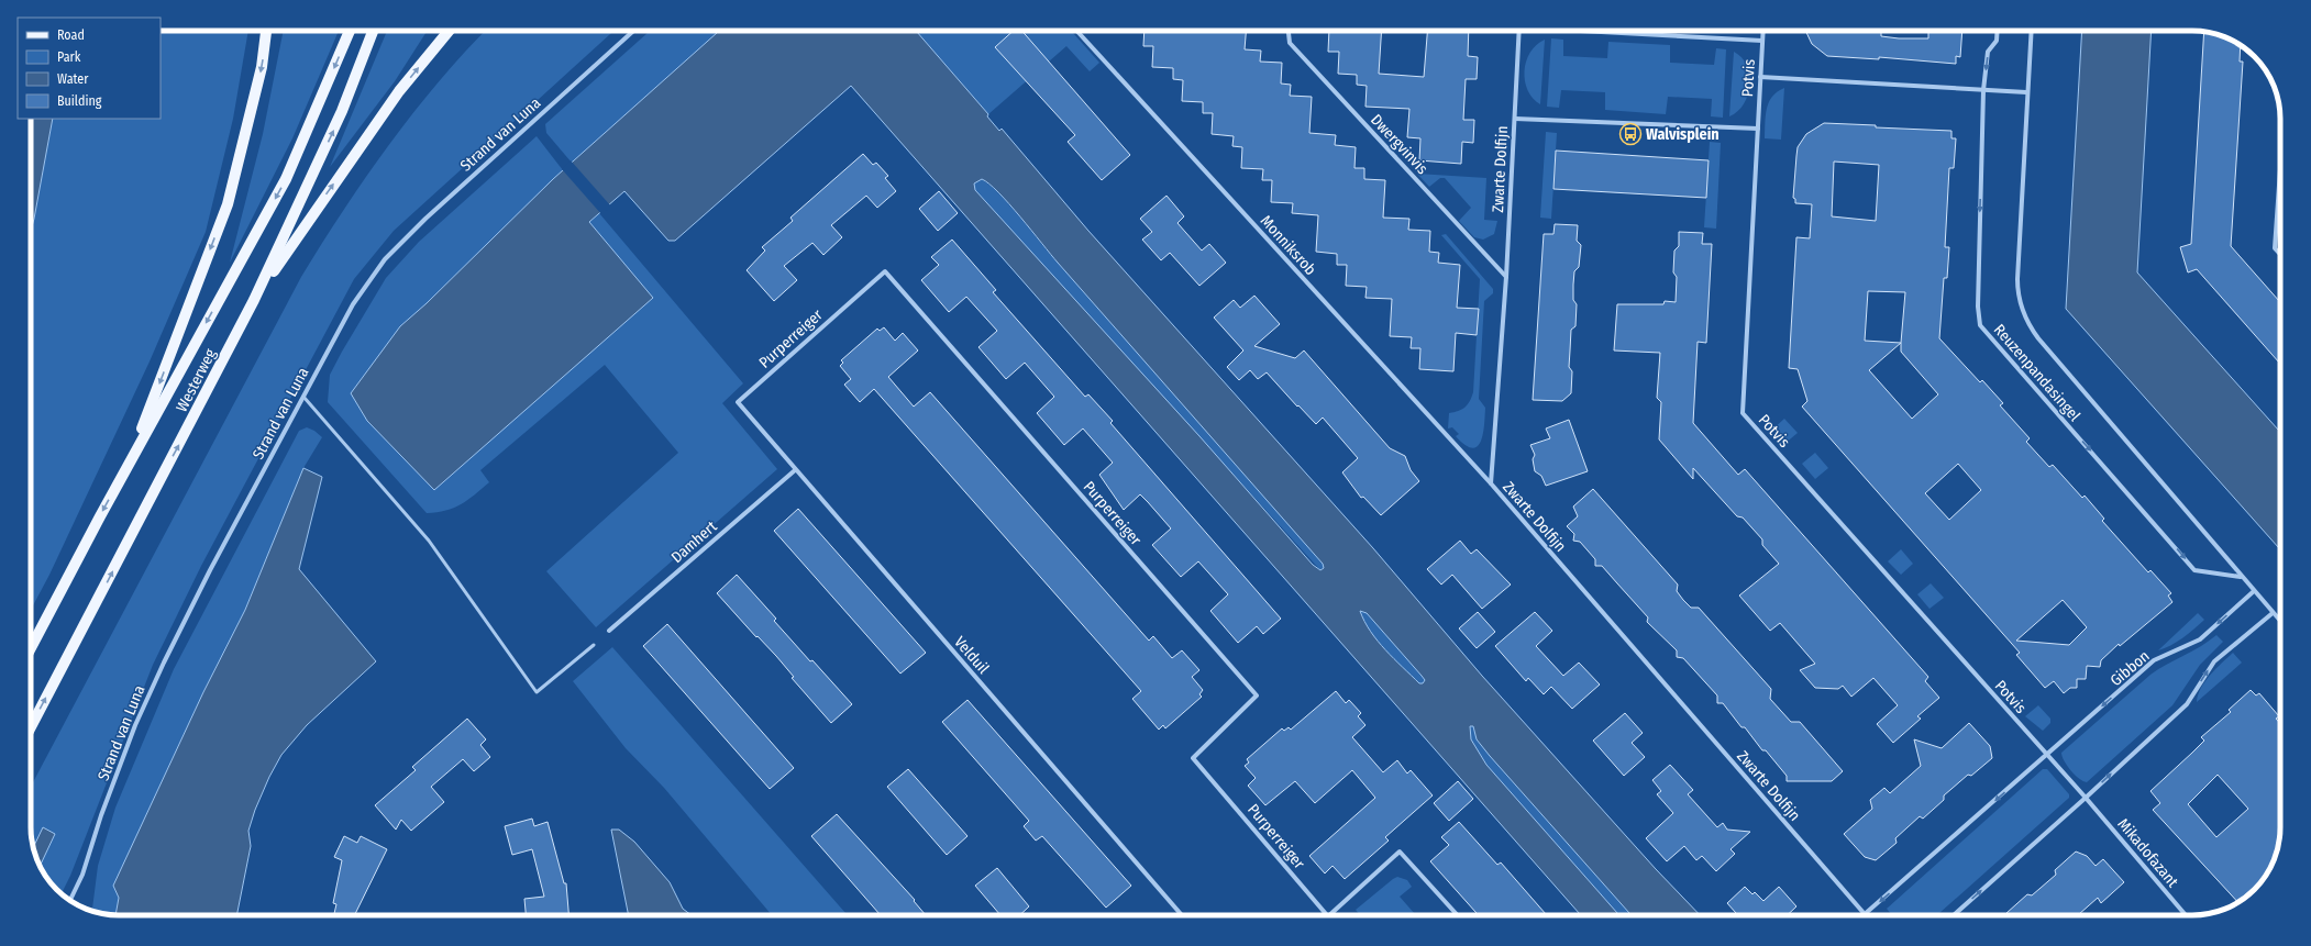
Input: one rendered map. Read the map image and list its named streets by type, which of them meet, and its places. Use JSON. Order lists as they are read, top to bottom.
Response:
{
  "streets": {
    "main road": ["Westerweg"],
    "street": [
      "Potvis",
      "Strand van Luna",
      "Dwergvinvis",
      "Zwarte Dolfijn",
      "Monniksrob",
      "Purperreiger",
      "Reuzenpandasingel",
      "Damhert",
      "Velduil",
      "Gibbon",
      "Mikadofazant"
    ]
  },
  "crossings": [
    ["Potvis", "Gibbon"],
    ["Dwergvinvis", "Zwarte Dolfijn"],
    ["Zwarte Dolfijn", "Monniksrob"],
    ["Zwarte Dolfijn", "Gibbon"],
    ["Purperreiger", "Velduil"],
    ["Reuzenpandasingel", "Gibbon"],
    ["Damhert", "Velduil"]
  ],
  "one_way": ["Gibbon"],
  "places": {
    "bus stop": ["Walvisplein"]
  },
  "legend": [
    "Road",
    "Park",
    "Water",
    "Building"
  ]
}
